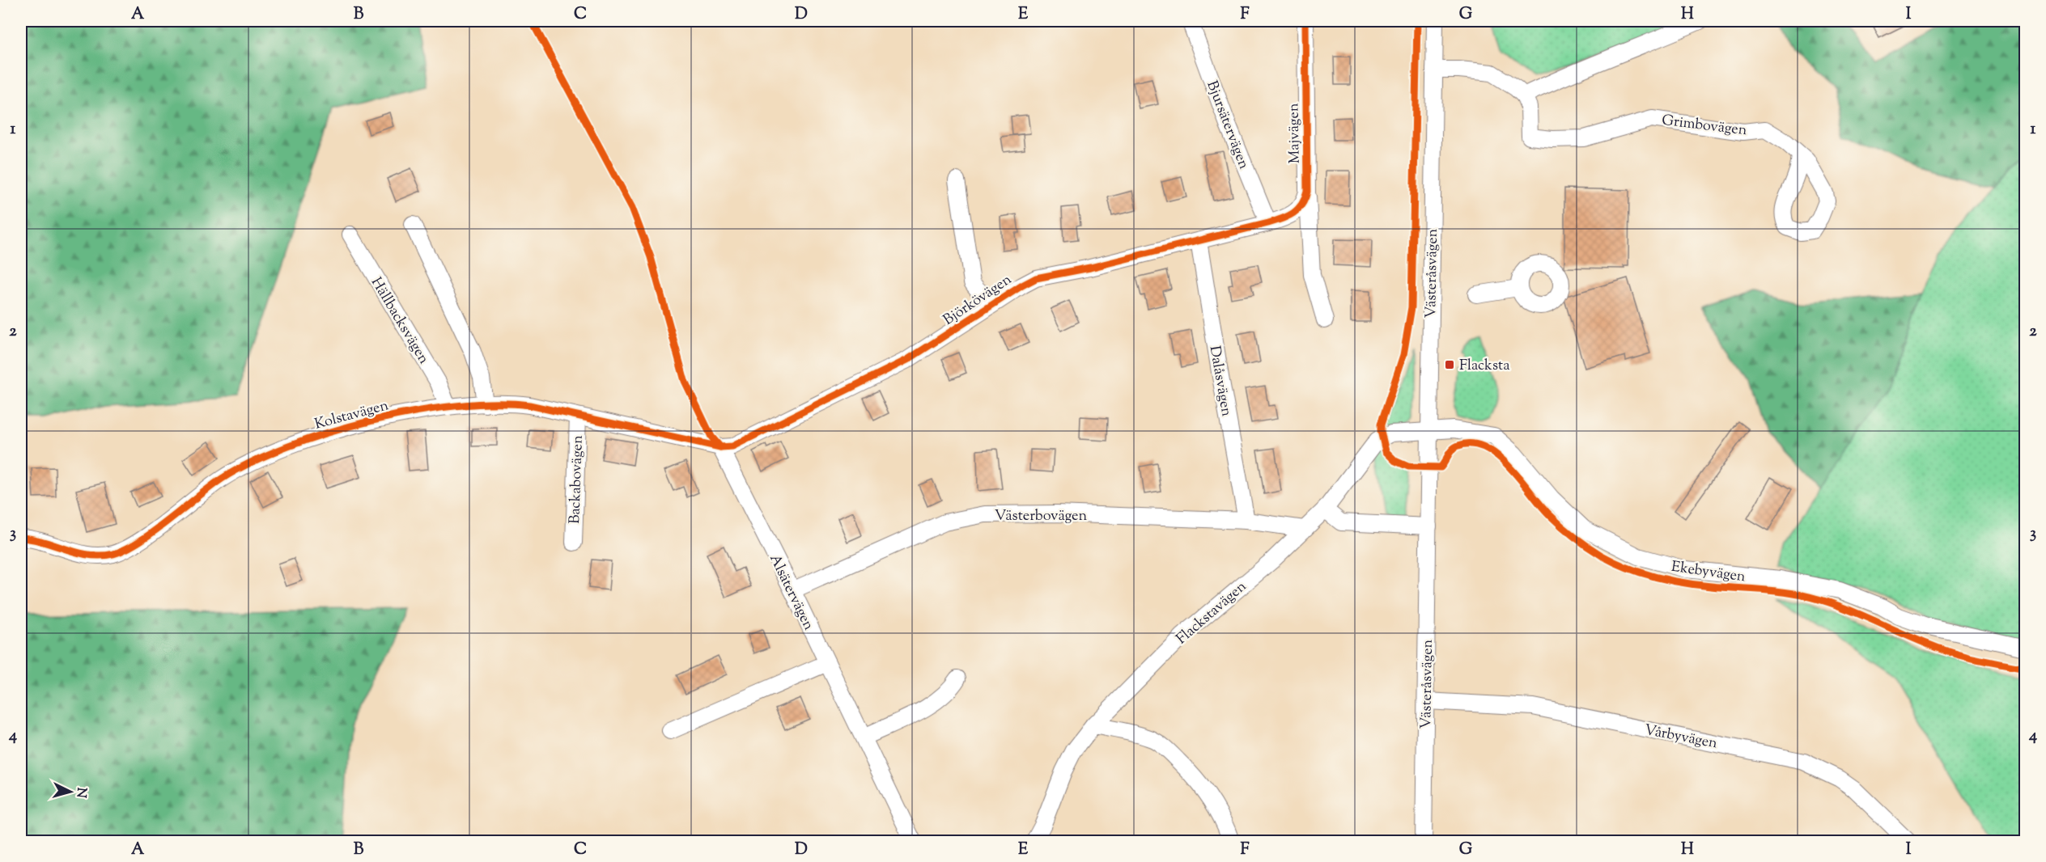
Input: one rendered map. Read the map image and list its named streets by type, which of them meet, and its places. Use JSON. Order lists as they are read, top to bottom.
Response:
{
  "streets": {
    "street": [
      "Bjursätervägen",
      "Grimbovägen",
      "Majvägen",
      "Västeråsvägen",
      "Björkövägen",
      "Hällbacksvägen",
      "Dalåsvägen",
      "Kolstavägen",
      "Backabovägen",
      "Västerbovägen",
      "Ekebyvägen",
      "Alsätervägen",
      "Flackstavägen",
      "Vårbyvägen"
    ]
  },
  "crossings": [
    ["Bjursätervägen", "Björkövägen"],
    ["Västeråsvägen", "Ekebyvägen"],
    ["Västeråsvägen", "Flackstavägen"],
    ["Västeråsvägen", "Vårbyvägen"],
    ["Björkövägen", "Dalåsvägen"],
    ["Björkövägen", "Kolstavägen"],
    ["Björkövägen", "Alsätervägen"],
    ["Hällbacksvägen", "Kolstavägen"],
    ["Dalåsvägen", "Västerbovägen"],
    ["Kolstavägen", "Backabovägen"],
    ["Kolstavägen", "Alsätervägen"],
    ["Västerbovägen", "Alsätervägen"],
    ["Västerbovägen", "Flackstavägen"],
    ["Ekebyvägen", "Flackstavägen"]
  ],
  "places": {
    "transit": ["Flacksta"]
  },
  "north": "right",
  "grid": {
    "columns": [
      "A",
      "B",
      "C",
      "D",
      "E",
      "F",
      "G",
      "H",
      "I"
    ],
    "rows": [
      "1",
      "2",
      "3",
      "4"
    ]
  }
}
